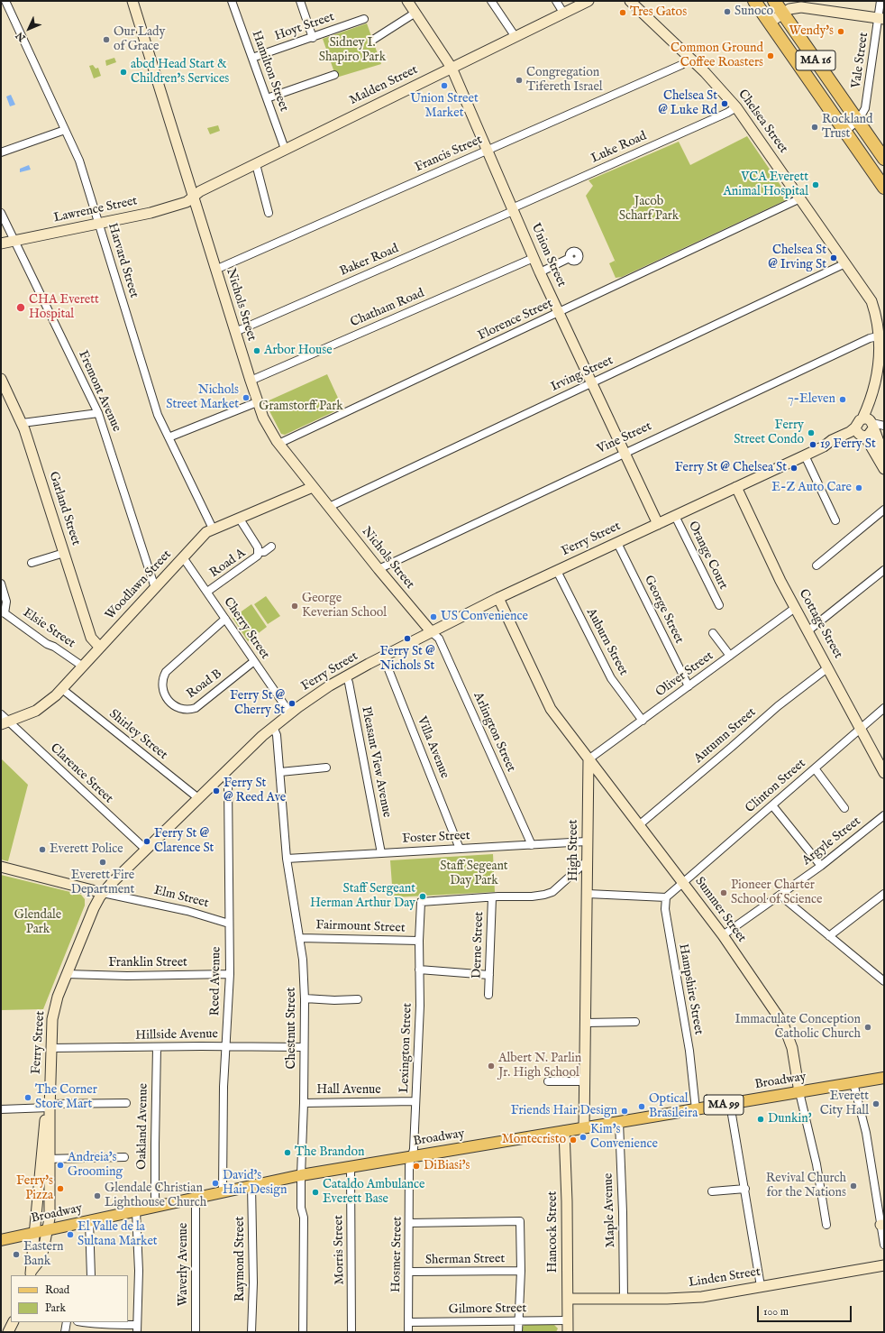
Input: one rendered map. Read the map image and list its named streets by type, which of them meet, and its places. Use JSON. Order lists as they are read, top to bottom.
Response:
{
  "streets": {
    "highway": ["MA 16"],
    "main road": ["Broadway", "MA 99"],
    "street": [
      "Hoyt Street",
      "Vale Street",
      "Hamilton Street",
      "Malden Street",
      "Chelsea Street",
      "Luke Road",
      "Francis Street",
      "Lawrence Street",
      "Union Street",
      "Harvard Street",
      "Baker Road",
      "Nichols Street",
      "Chatham Road",
      "Florence Street",
      "Irving Street",
      "Fremont Avenue",
      "Vine Street",
      "Garland Street",
      "Ferry Street",
      "Orange Court",
      "Road A",
      "Woodlawn Street",
      "George Street",
      "Cottage Street",
      "Elsie Street",
      "Cherry Street",
      "Auburn Street",
      "Oliver Street",
      "Road B",
      "Arlington Street",
      "Shirley Street",
      "Autumn Street",
      "Villa Avenue",
      "Pleasant View Avenue",
      "Clarence Street",
      "Clinton Street",
      "Foster Street",
      "Argyle Street",
      "High Street",
      "Elm Street",
      "Summer Street",
      "Fairmount Street",
      "Derne Street",
      "Franklin Street",
      "Reed Avenue",
      "Hampshire Street",
      "Chestnut Street",
      "Hillside Avenue",
      "Lexington Street",
      "Hall Avenue",
      "Oakland Avenue",
      "Maple Avenue",
      "Hancock Street",
      "Morris Street",
      "Hosmer Street",
      "Raymond Street",
      "Sherman Street",
      "Waverly Avenue",
      "Linden Street",
      "Gilmore Street"
    ]
  },
  "crossings": [
    ["Hoyt Street", "Hamilton Street"],
    ["MA 16", "Vale Street"],
    ["Hamilton Street", "Malden Street"],
    ["Malden Street", "Lawrence Street"],
    ["Malden Street", "Union Street"],
    ["Malden Street", "Nichols Street"],
    ["Chelsea Street", "Luke Road"],
    ["Chelsea Street", "Francis Street"],
    ["Chelsea Street", "Florence Street"],
    ["Chelsea Street", "Irving Street"],
    ["Chelsea Street", "Vine Street"],
    ["Luke Road", "Union Street"],
    ["Luke Road", "Baker Road"],
    ["Francis Street", "Union Street"],
    ["Francis Street", "Nichols Street"],
    ["Lawrence Street", "Harvard Street"],
    ["Lawrence Street", "Nichols Street"],
    ["Lawrence Street", "Fremont Avenue"],
    ["Union Street", "Baker Road"],
    ["Union Street", "Chatham Road"],
    ["Union Street", "Florence Street"],
    ["Union Street", "Irving Street"],
    ["Union Street", "Vine Street"],
    ["Union Street", "Ferry Street"],
    ["Harvard Street", "Woodlawn Street"],
    ["Baker Road", "Nichols Street"],
    ["Nichols Street", "Chatham Road"],
    ["Nichols Street", "Florence Street"],
    ["Nichols Street", "Irving Street"],
    ["Nichols Street", "Vine Street"],
    ["Nichols Street", "Ferry Street"],
    ["Nichols Street", "Woodlawn Street"],
    ["Nichols Street", "Arlington Street"],
    ["Fremont Avenue", "Woodlawn Street"],
    ["Garland Street", "Woodlawn Street"],
    ["Ferry Street", "Orange Court"],
    ["Ferry Street", "George Street"],
    ["Ferry Street", "Cottage Street"],
    ["Ferry Street", "Cherry Street"],
    ["Ferry Street", "Auburn Street"],
    ["Ferry Street", "Arlington Street"],
    ["Ferry Street", "Shirley Street"],
    ["Ferry Street", "Villa Avenue"],
    ["Ferry Street", "Pleasant View Avenue"],
    ["Ferry Street", "Clarence Street"],
    ["Ferry Street", "Elm Street"],
    ["Ferry Street", "Franklin Street"],
    ["Ferry Street", "Reed Avenue"],
    ["Ferry Street", "Chestnut Street"],
    ["Ferry Street", "Hillside Avenue"],
    ["Ferry Street", "Broadway"],
    ["Road A", "Woodlawn Street"],
    ["Road A", "Cherry Street"],
    ["Woodlawn Street", "Elsie Street"],
    ["Woodlawn Street", "Cherry Street"],
    ["Woodlawn Street", "Shirley Street"],
    ["Woodlawn Street", "Clarence Street"],
    ["George Street", "Oliver Street"],
    ["Cottage Street", "Oliver Street"],
    ["Cottage Street", "Autumn Street"],
    ["Cottage Street", "Clinton Street"],
    ["Cherry Street", "Road B"],
    ["Auburn Street", "Oliver Street"],
    ["Oliver Street", "High Street"],
    ["Oliver Street", "Summer Street"],
    ["Arlington Street", "Foster Street"],
    ["Autumn Street", "Summer Street"],
    ["Villa Avenue", "Foster Street"],
    ["Pleasant View Avenue", "Foster Street"],
    ["Clinton Street", "Summer Street"],
    ["Foster Street", "High Street"],
    ["Foster Street", "Chestnut Street"],
    ["Argyle Street", "Summer Street"],
    ["High Street", "Summer Street"],
    ["High Street", "Broadway"],
    ["Elm Street", "Reed Avenue"],
    ["Summer Street", "Broadway"],
    ["Fairmount Street", "Chestnut Street"],
    ["Fairmount Street", "Lexington Street"],
    ["Derne Street", "Lexington Street"],
    ["Franklin Street", "Reed Avenue"],
    ["Reed Avenue", "Hillside Avenue"],
    ["Reed Avenue", "Broadway"],
    ["Hampshire Street", "Broadway"],
    ["Chestnut Street", "Hillside Avenue"],
    ["Chestnut Street", "Broadway"],
    ["Chestnut Street", "Hall Avenue"],
    ["Hillside Avenue", "Oakland Avenue"],
    ["Lexington Street", "Broadway"],
    ["Lexington Street", "Hall Avenue"],
    ["Lexington Street", "Hosmer Street"],
    ["Broadway", "Oakland Avenue"],
    ["Broadway", "Maple Avenue"],
    ["Broadway", "Hancock Street"],
    ["Broadway", "Morris Street"],
    ["Broadway", "Hosmer Street"],
    ["Broadway", "Raymond Street"],
    ["Broadway", "Waverly Avenue"],
    ["Maple Avenue", "Linden Street"],
    ["Hancock Street", "Linden Street"],
    ["Hancock Street", "Gilmore Street"],
    ["Hosmer Street", "Sherman Street"],
    ["Hosmer Street", "Gilmore Street"]
  ],
  "parks": [
    "Sidney I. Shapiro Park",
    "Jacob Scharf Park",
    "Gramstorff Park",
    "Staff Segeant Day Park",
    "Glendale Park"
  ],
  "places": [
    "Sunoco",
    "Tres Gatos",
    "Wendy's",
    "Our Lady of Grace",
    "Common Ground Coffee Roasters",
    "abcd Head Start & Children's Services",
    "Congregation Tifereth Israel",
    "Union Street Market",
    "Chelsea St @ Luke Rd",
    "Rockland Trust",
    "VCA Everett Animal Hospital",
    "Chelsea St @ Irving St",
    "CHA Everett Hospital",
    "Arbor House",
    "Nichols Street Market",
    "7-Eleven",
    "Ferry Street Condo",
    "19 Ferry St",
    "Ferry St @ Chelsea St",
    "E-Z Auto Care",
    "George Keverian School",
    "US Convenience",
    "Ferry St @ Nichols St",
    "Ferry St @ Cherry St",
    "Ferry St @ Reed Ave",
    "Ferry St @ Clarence St",
    "Everett Police",
    "Everett Fire Department",
    "Pioneer Charter School of Science",
    "Staff Sergeant Herman Arthur Day",
    "Immaculate Conception Catholic Church",
    "Albert N. Parlin Jr. High School",
    "The Corner Store Mart",
    "Everett City Hall",
    "Optical Brasileira",
    "Friends Hair Design",
    "Dunkin'",
    "Kim's Convenience",
    "Montecristo",
    "The Brandon",
    "Andreia's Grooming",
    "DiBiasi's",
    "David's Hair Design",
    "Revival Church for the Nations",
    "Ferry's Pizza",
    "Cataldo Ambulance Everett Base",
    "Glendale Christian Lighthouse Church",
    "El Valle de la Sultana Market",
    "Eastern Bank"
  ],
  "legend": ["Road", "Park"],
  "scale_bar": "100 m",
  "north": "bottom left"
}
